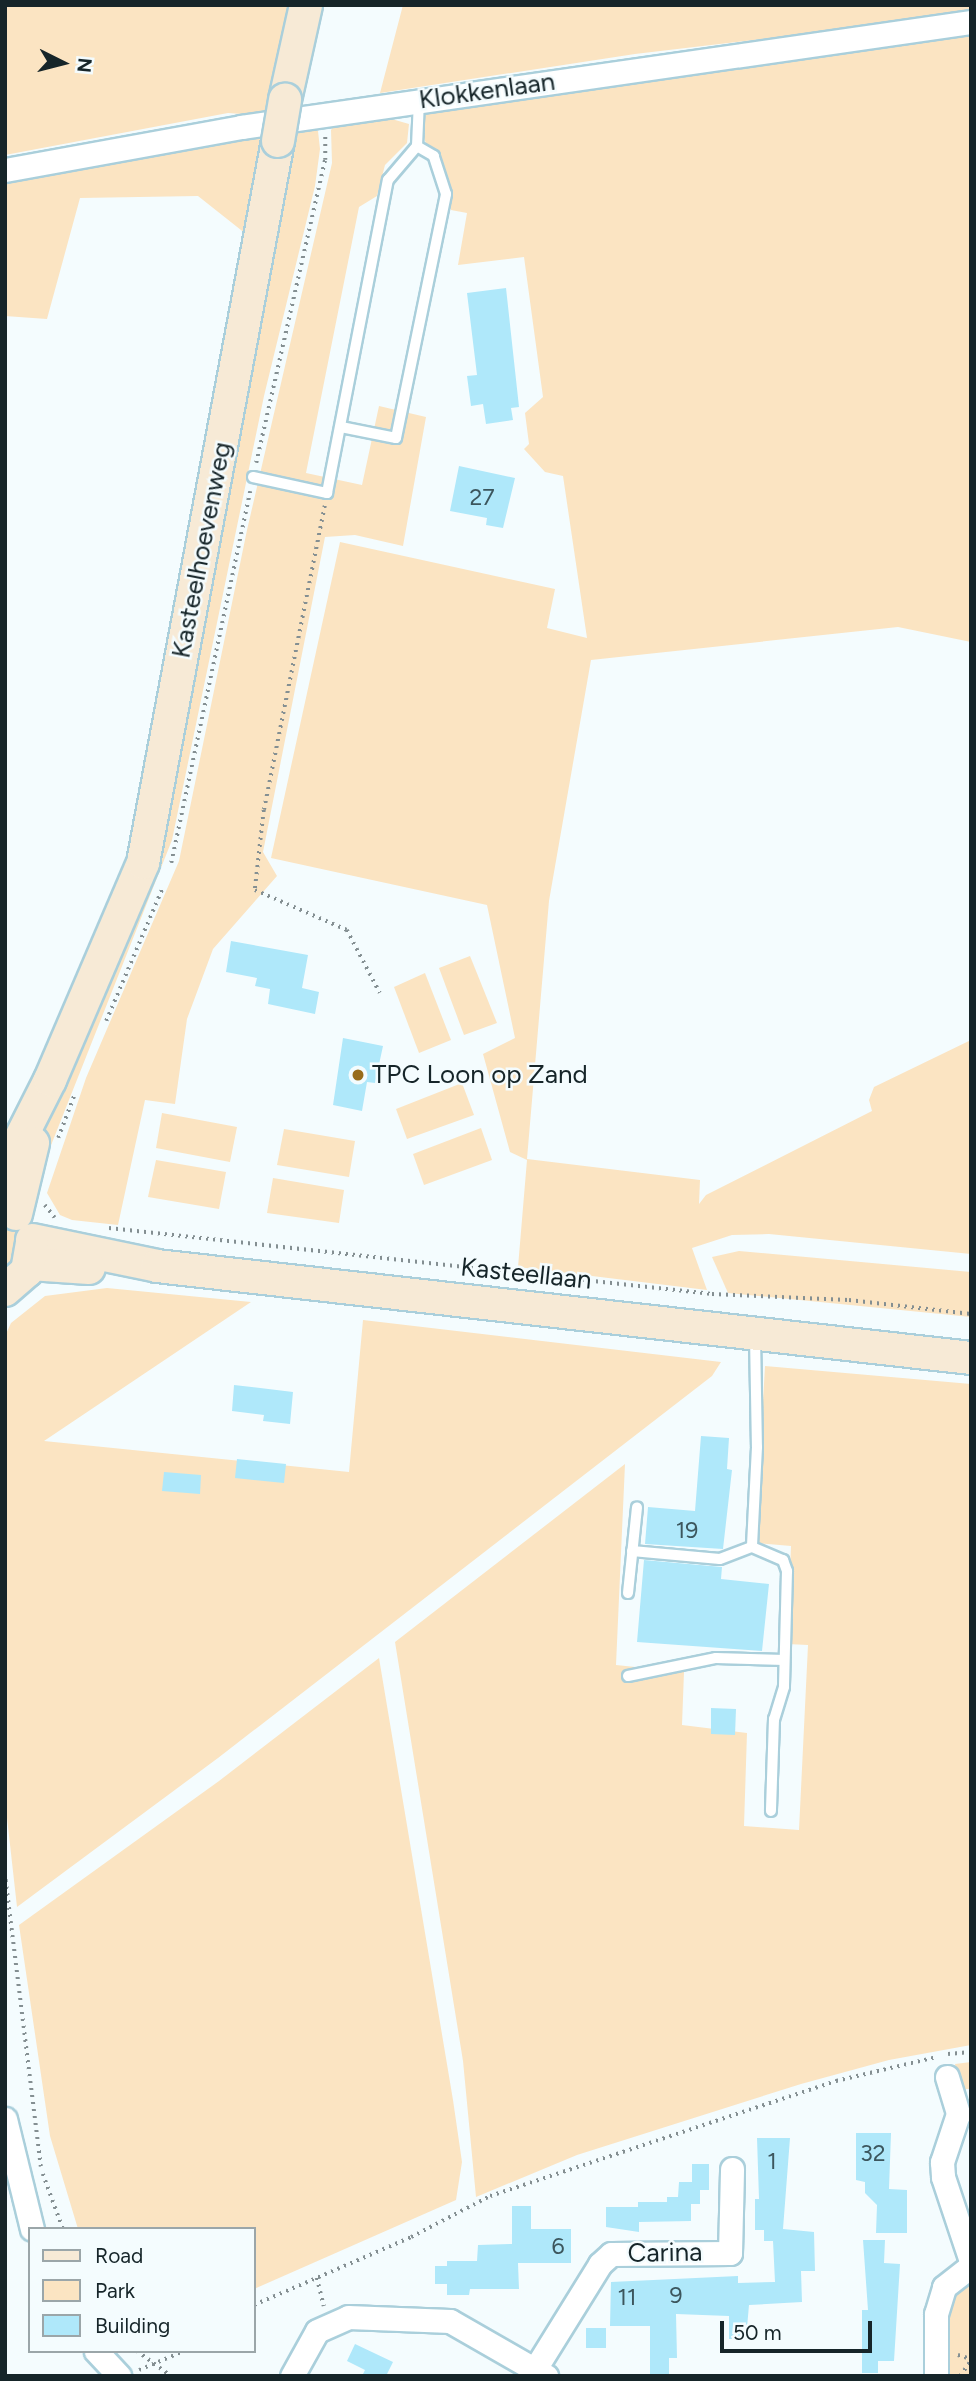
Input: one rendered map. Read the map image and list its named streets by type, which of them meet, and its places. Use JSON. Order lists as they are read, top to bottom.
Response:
{
  "streets": {
    "street": [
      "Klokkenlaan",
      "Kasteelhoevenweg",
      "Kasteellaan",
      "Carina"
    ]
  },
  "places": ["TPC Loon op Zand"],
  "house_numbers": [
    "27",
    "19",
    "32",
    "1",
    "6",
    "9",
    "11"
  ],
  "legend": ["Road", "Park", "Building"],
  "scale_bar": "50 m",
  "north": "right"
}
